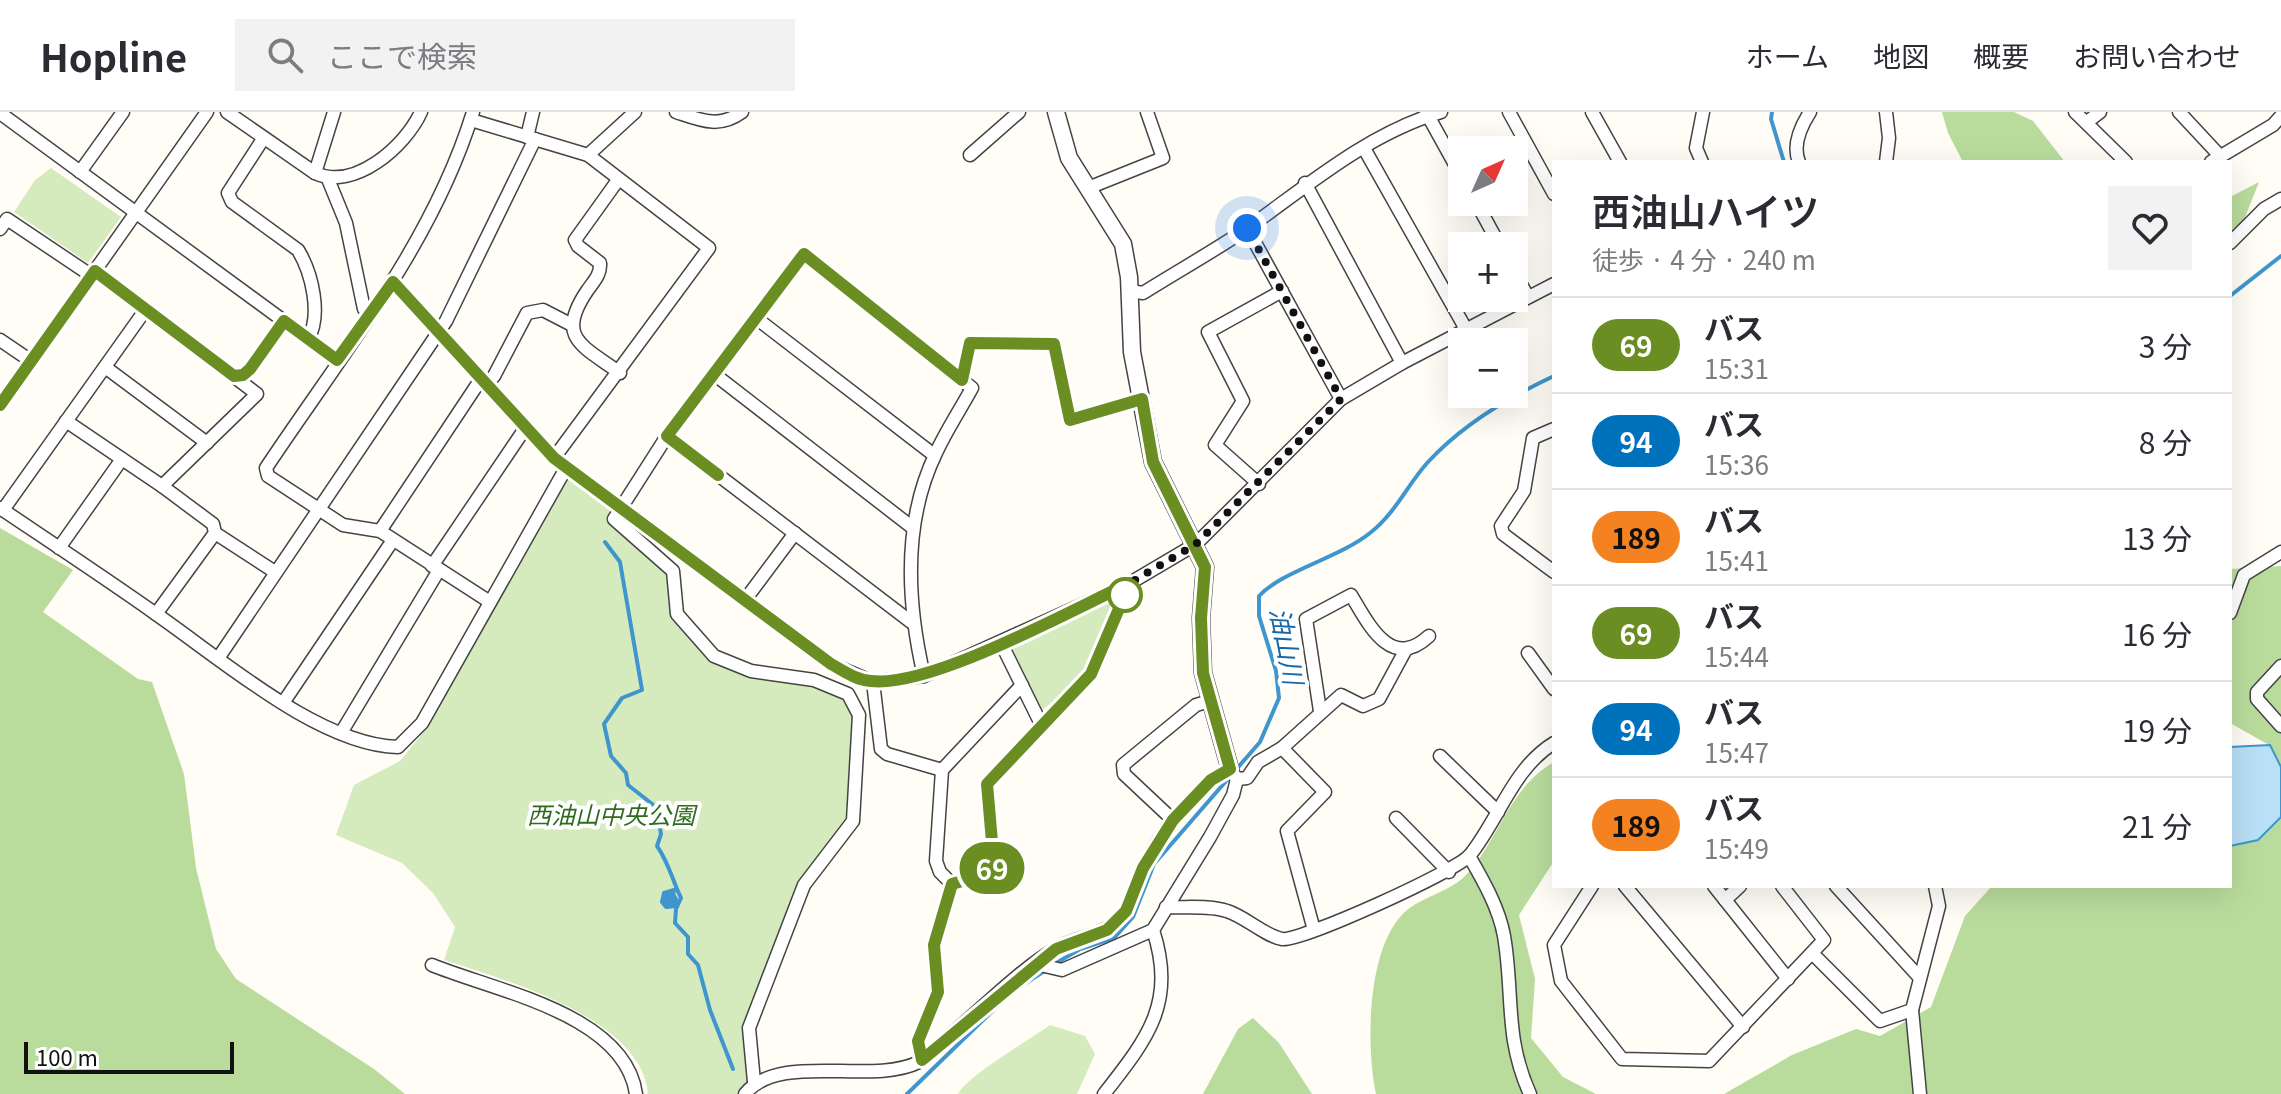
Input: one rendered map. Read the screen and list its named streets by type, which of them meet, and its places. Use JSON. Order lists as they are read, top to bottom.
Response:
{
  "water": ["油山川"],
  "parks": ["西油山中央公園"],
  "lines": ["bus line 69"],
  "scale_bar": "100 m",
  "north": "top right",
  "page": {
    "header": "Hopline",
    "search": "ここで検索",
    "nav": [
      "ホーム",
      "地図",
      "概要",
      "お問い合わせ"
    ],
    "on_map": "69",
    "map_buttons": ["+", "−"],
    "heading": ["西油山ハイツ", "徒歩 · 4 分 · 240 m"],
    "list": [
      {
        "mark": "69",
        "name": "バス",
        "note": "15:31",
        "value": "3 分"
      },
      {
        "mark": "94",
        "name": "バス",
        "note": "15:36",
        "value": "8 分"
      },
      {
        "mark": "189",
        "name": "バス",
        "note": "15:41",
        "value": "13 分"
      },
      {
        "mark": "69",
        "name": "バス",
        "note": "15:44",
        "value": "16 分"
      },
      {
        "mark": "94",
        "name": "バス",
        "note": "15:47",
        "value": "19 分"
      },
      {
        "mark": "189",
        "name": "バス",
        "note": "15:49",
        "value": "21 分"
      }
    ],
    "scale": "100 m"
  }
}
